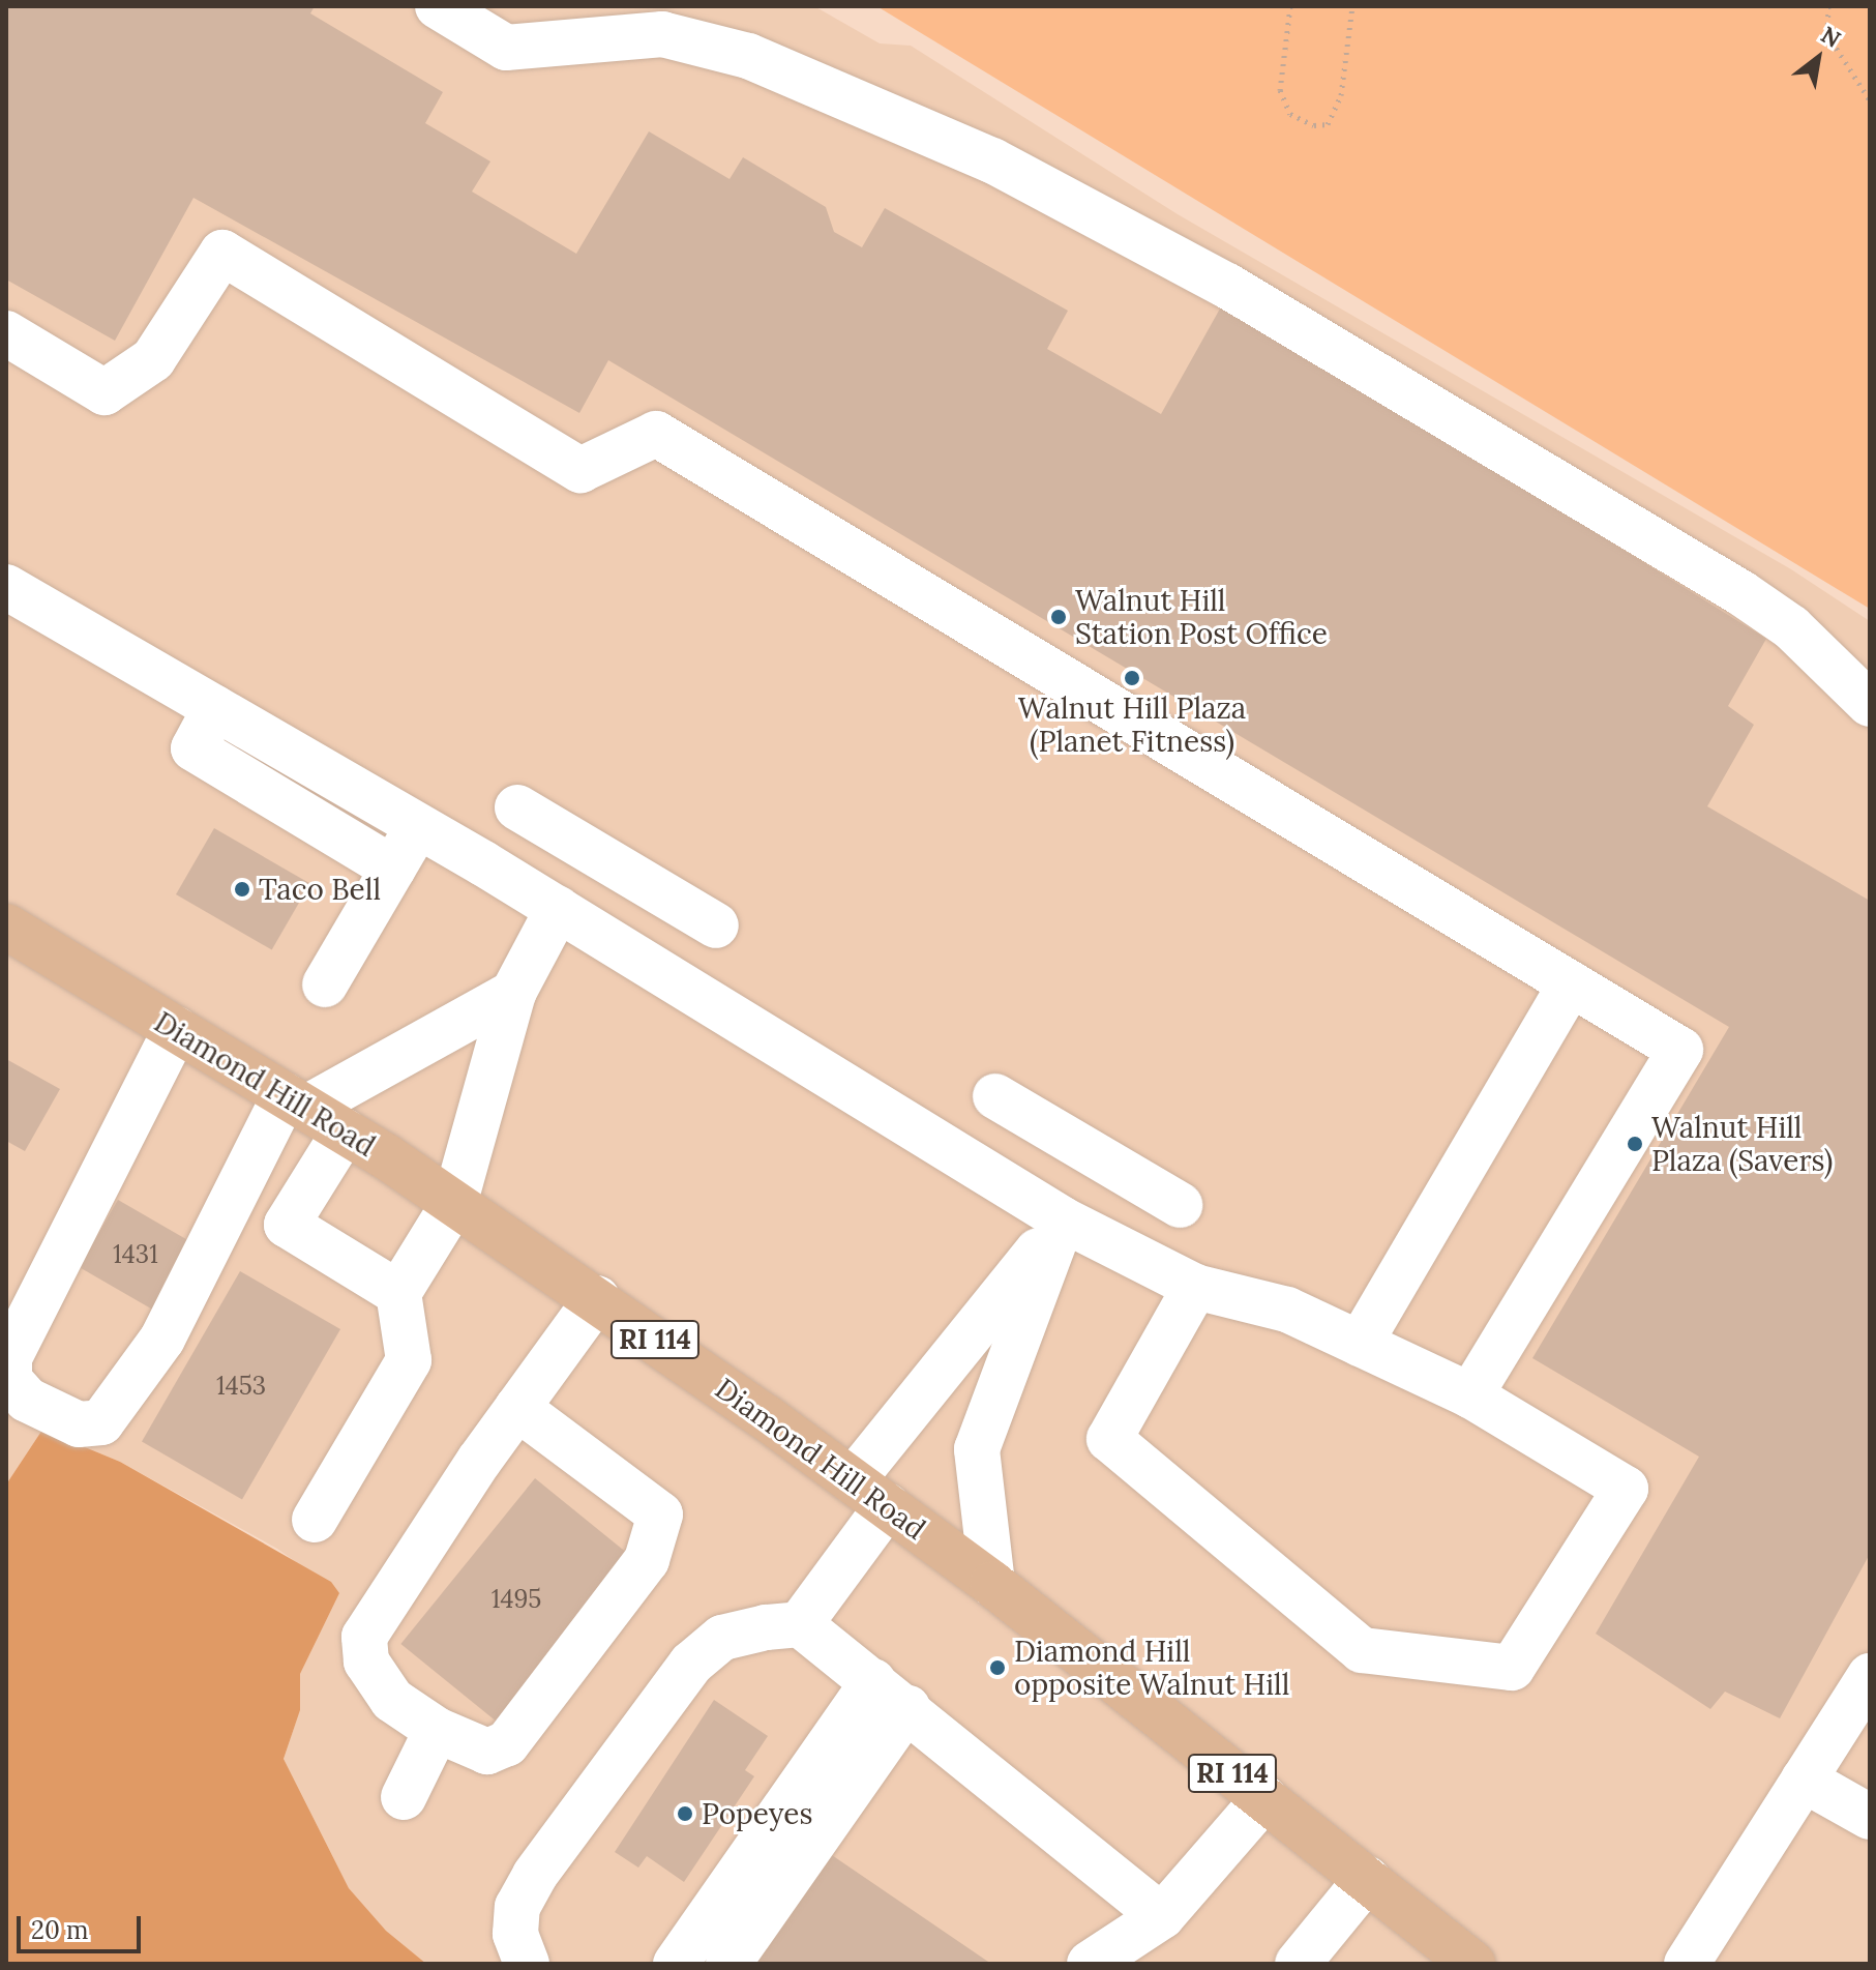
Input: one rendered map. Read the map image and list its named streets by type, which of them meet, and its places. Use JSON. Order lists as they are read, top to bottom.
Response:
{
  "streets": {
    "main road": ["Diamond Hill Road", "RI 114"]
  },
  "places": [
    "Walnut Hill Station Post Office",
    "Walnut Hill Plaza (Planet Fitness)",
    "Taco Bell",
    "Walnut Hill Plaza (Savers)",
    "Diamond Hill opposite Walnut Hill",
    "Popeyes"
  ],
  "house_numbers": ["1431", "1453", "1495"],
  "scale_bar": "20 m",
  "north": "top right"
}
